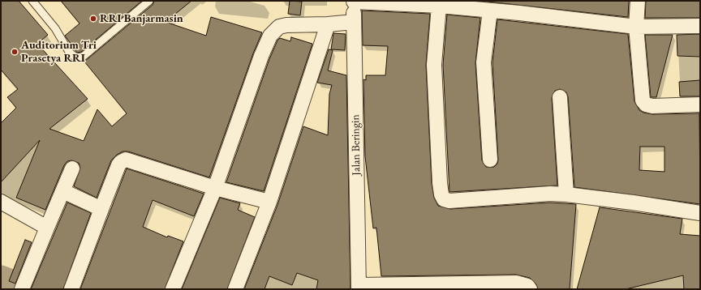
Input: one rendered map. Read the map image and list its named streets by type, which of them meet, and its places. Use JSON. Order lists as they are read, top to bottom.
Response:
{
  "streets": {
    "street": ["Jalan Beringin"]
  },
  "places": ["RRI Banjarmasin", "Auditorium Tri Prasetya RRI"]
}
